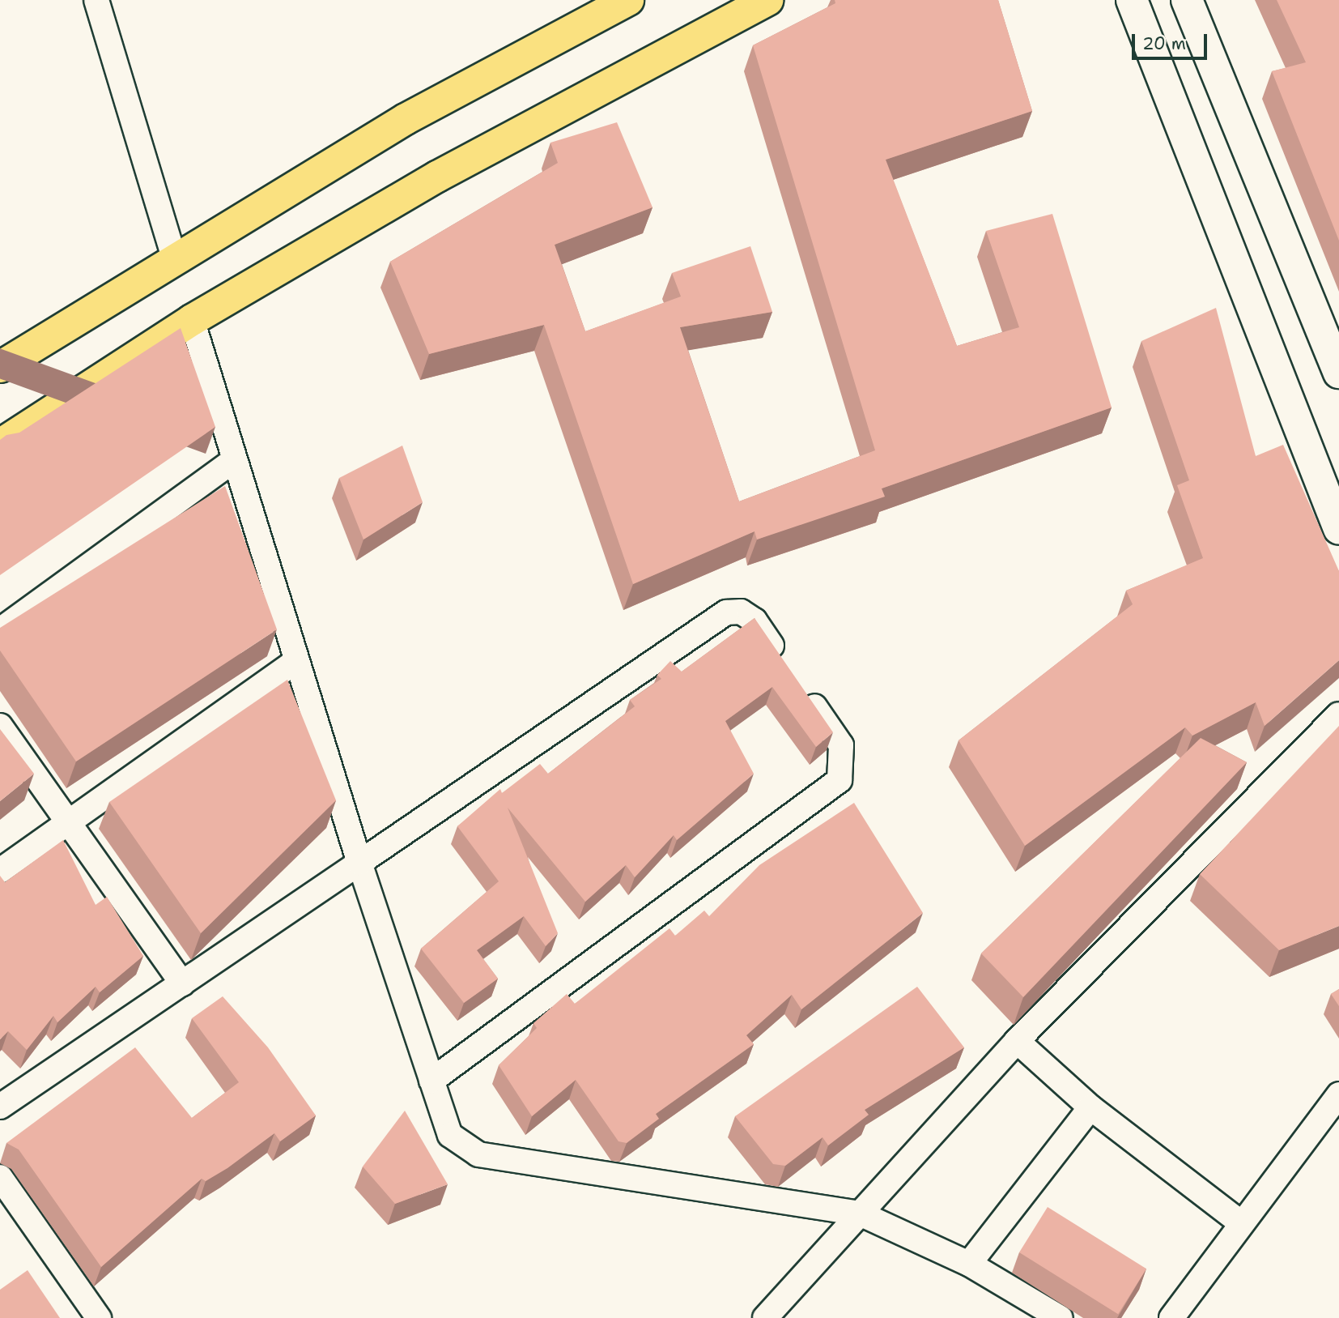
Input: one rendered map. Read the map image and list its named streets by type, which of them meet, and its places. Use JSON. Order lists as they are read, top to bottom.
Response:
{
  "scale_bar": "20 m"
}
